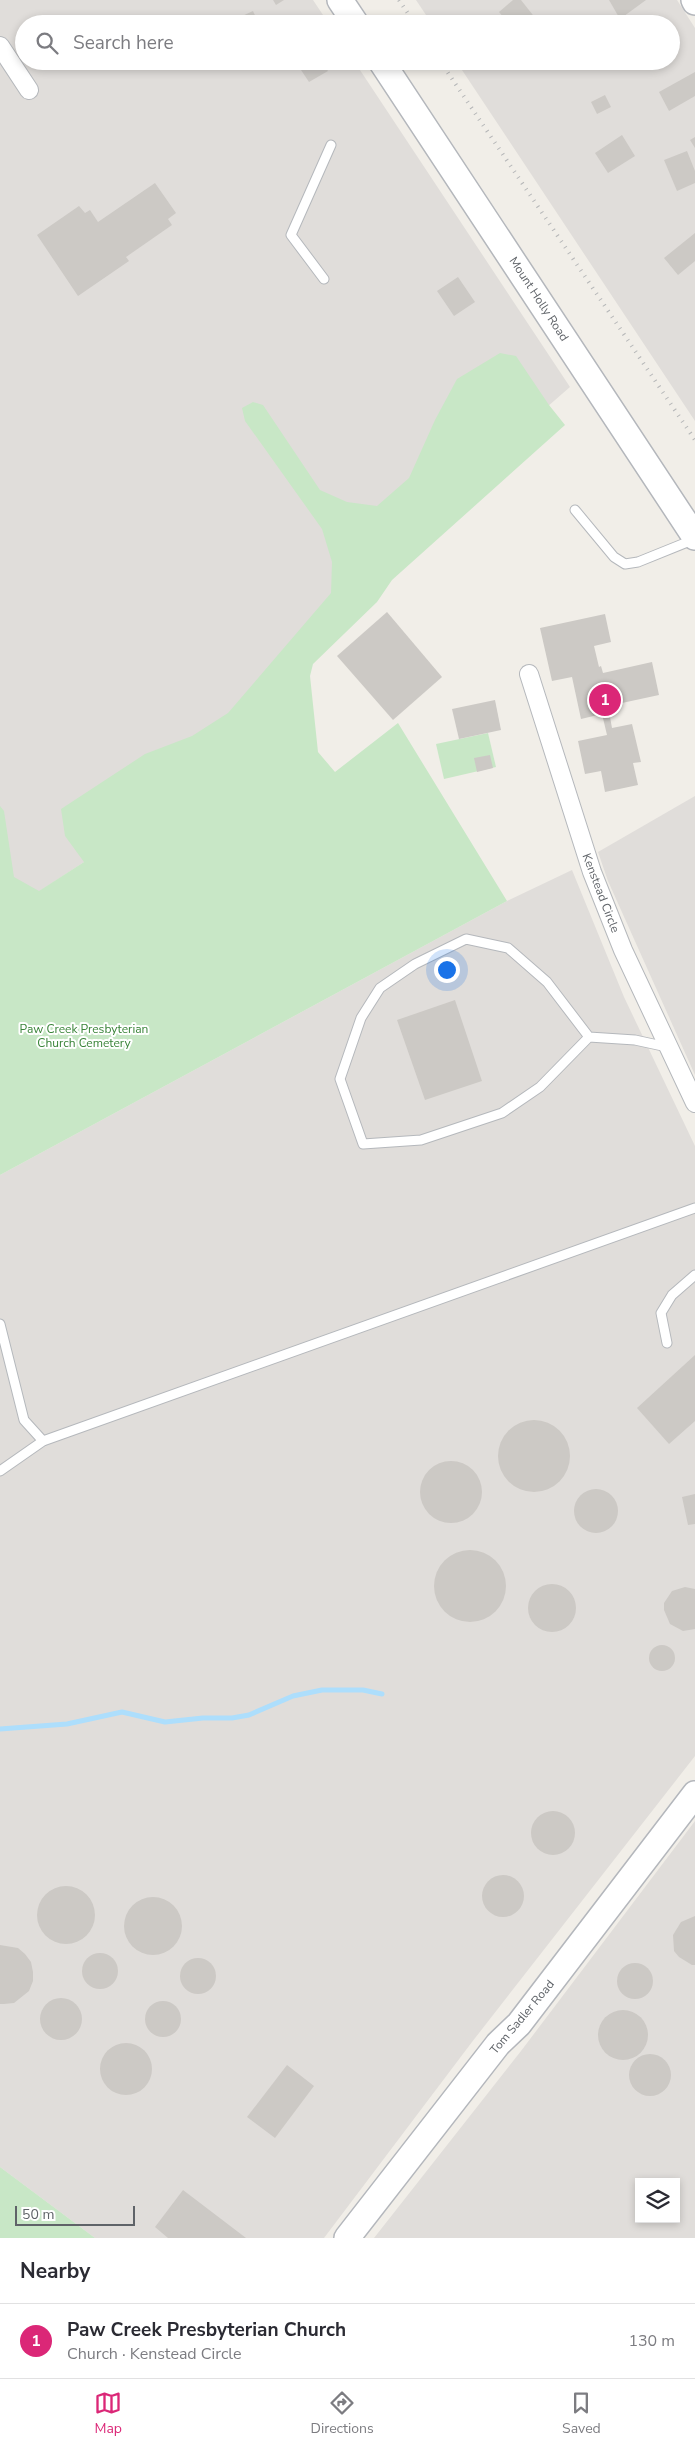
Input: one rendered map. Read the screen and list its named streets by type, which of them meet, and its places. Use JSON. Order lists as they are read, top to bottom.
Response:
{
  "streets": {
    "street": ["Mount Holly Road", "Kenstead Circle", "Tom Sadler Road"]
  },
  "parks": ["Paw Creek Presbyterian Church Cemetery"],
  "scale_bar": "50 m",
  "page": {
    "search": "Search here",
    "pins": "1",
    "scale": "50 m",
    "heading": "Nearby",
    "list": [
      {
        "mark": "1",
        "name": "Paw Creek Presbyterian Church",
        "note": "Church · Kenstead Circle",
        "value": "130 m"
      }
    ],
    "nav": ["Map", "Directions", "Saved"]
  }
}
